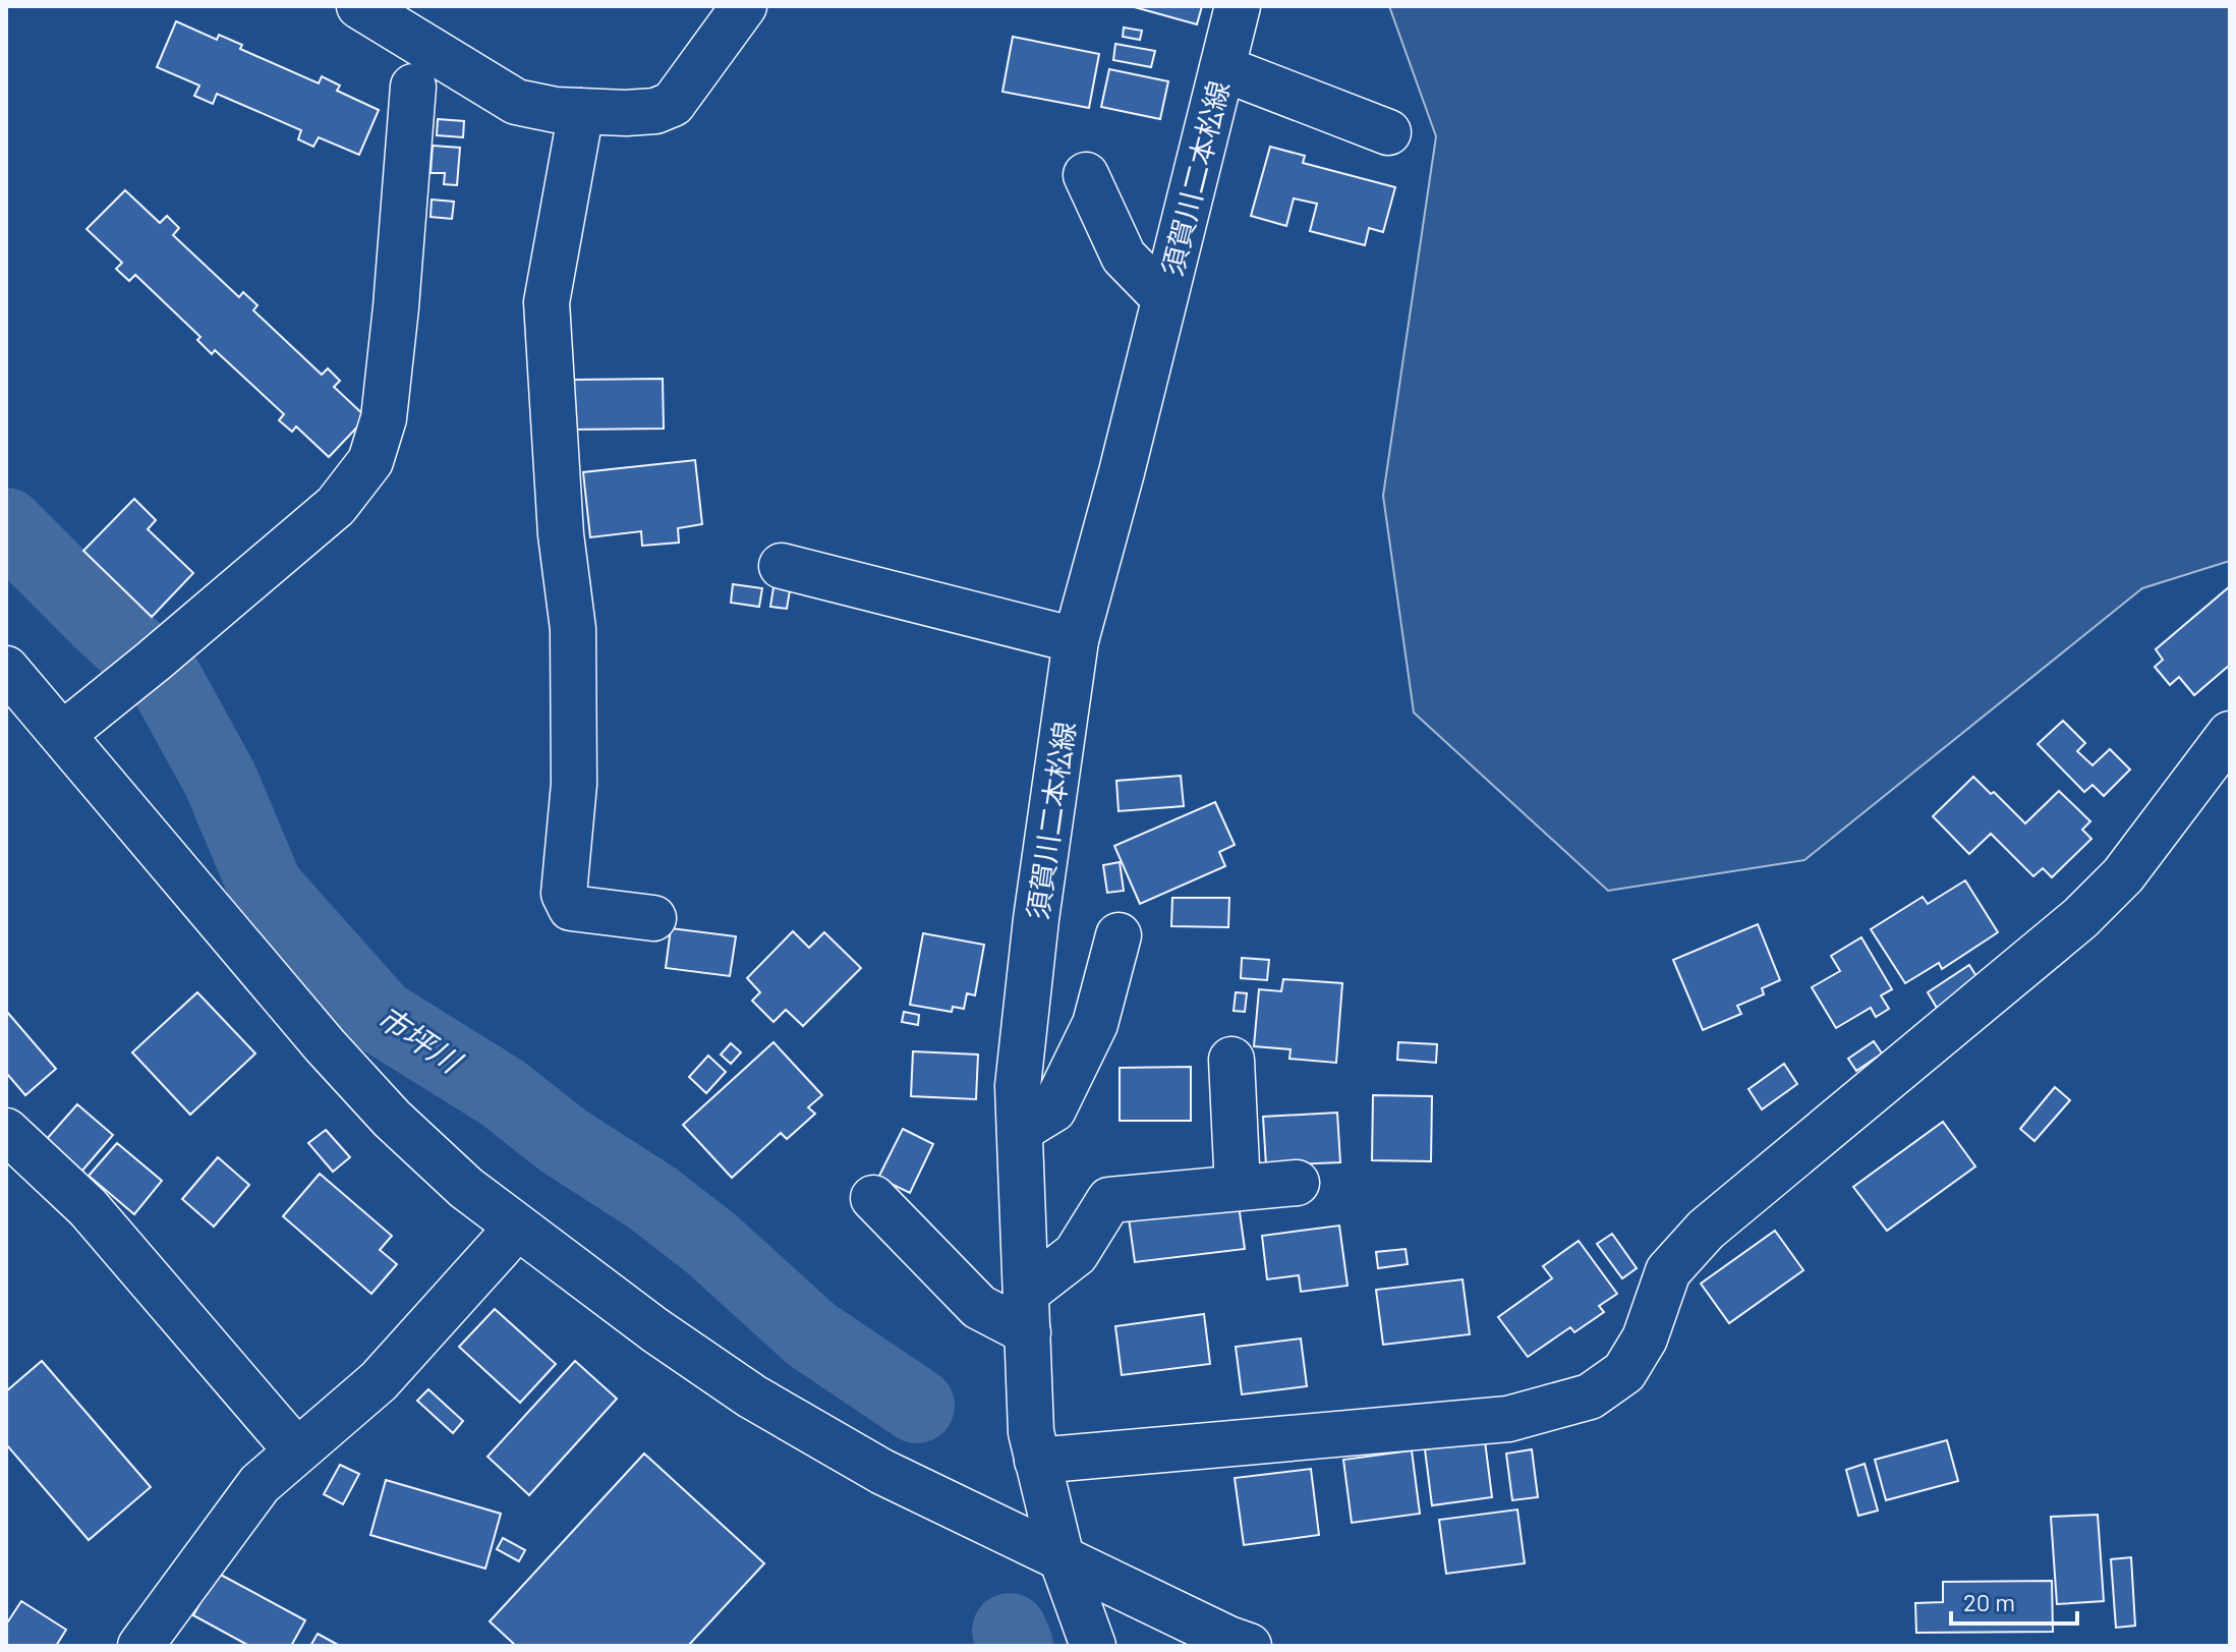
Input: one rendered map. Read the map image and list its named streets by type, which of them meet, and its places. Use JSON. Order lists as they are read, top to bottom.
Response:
{
  "streets": {
    "street": ["須賀川二本松線"]
  },
  "water": ["市坪川"],
  "scale_bar": "20 m"
}
